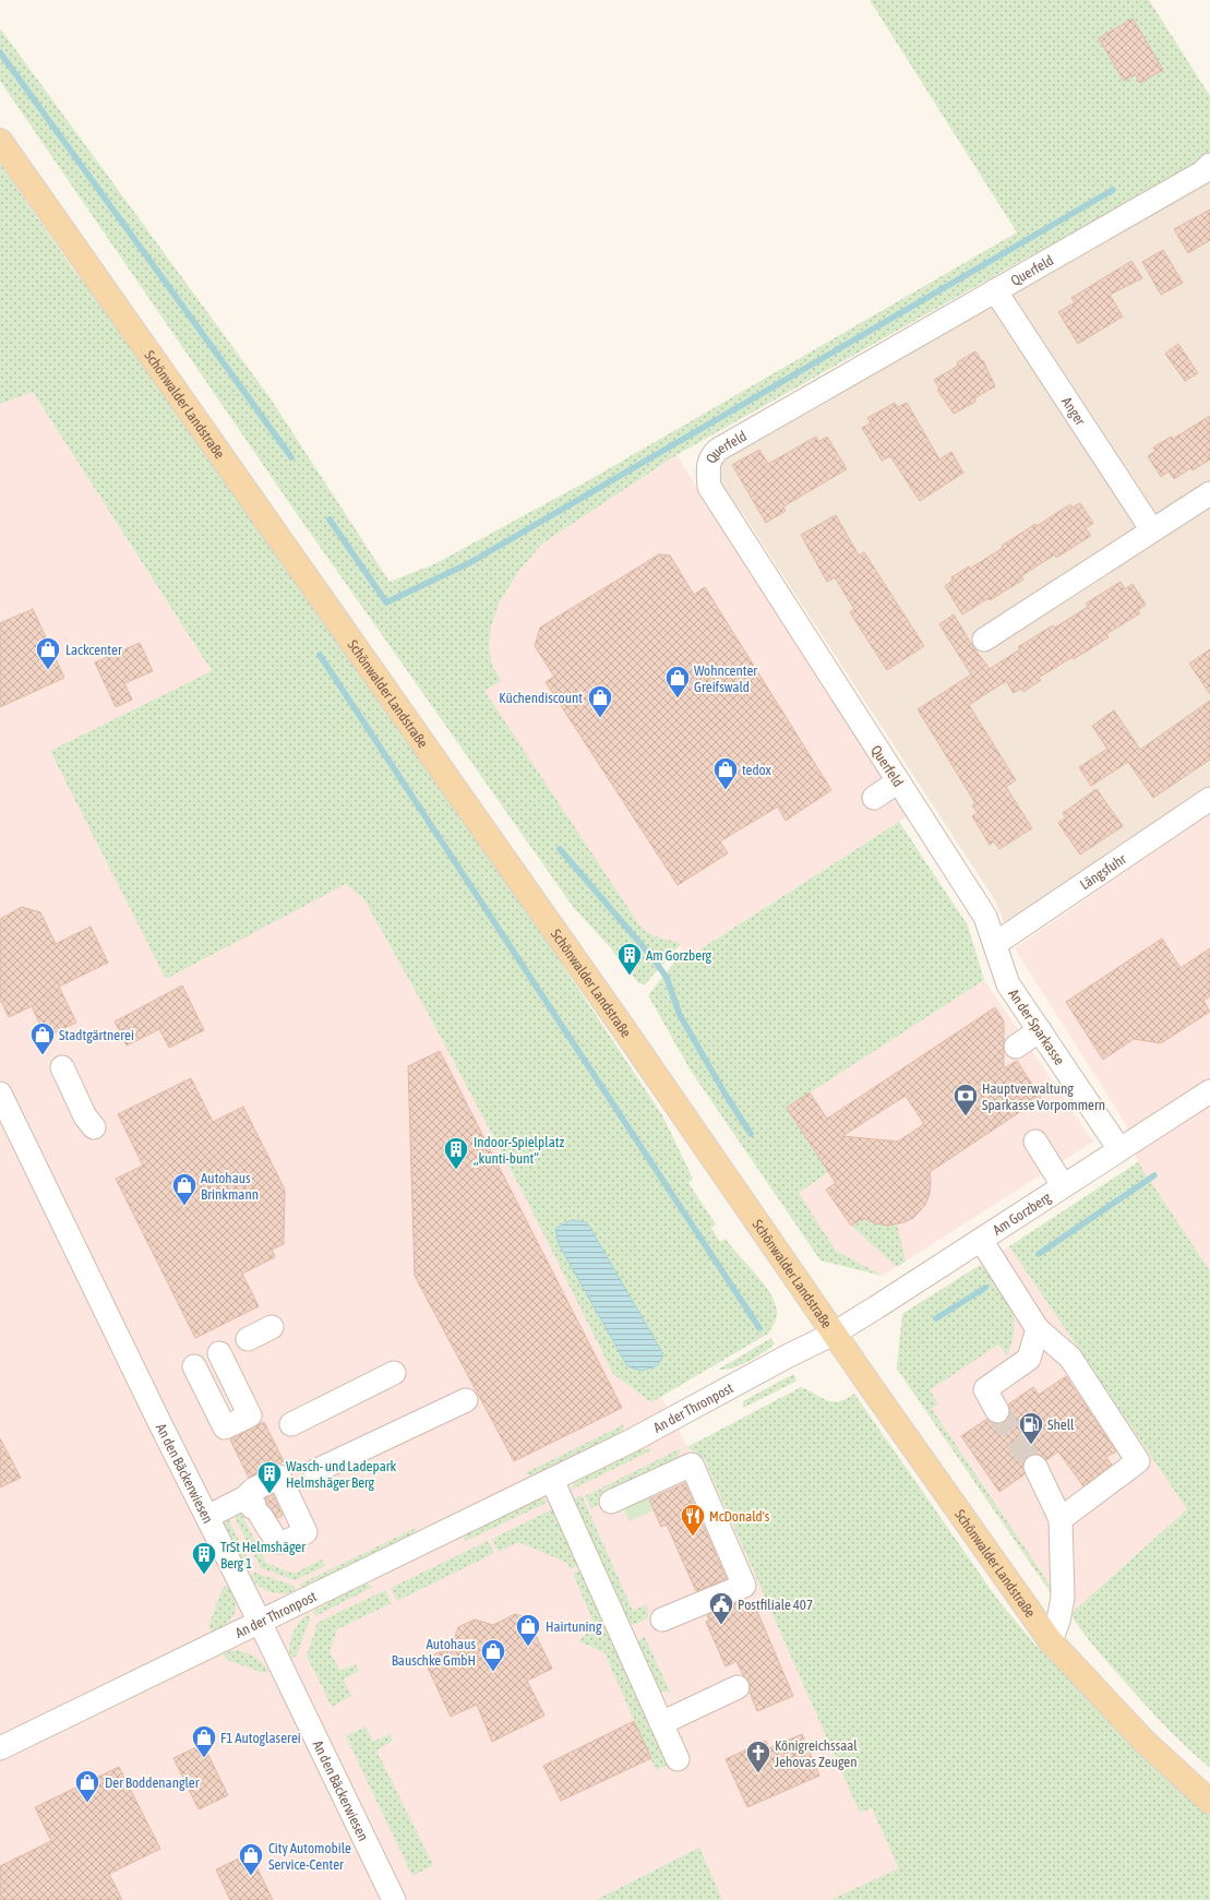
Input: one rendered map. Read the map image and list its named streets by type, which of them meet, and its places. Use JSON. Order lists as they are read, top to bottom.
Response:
{
  "streets": {
    "main road": ["Schönwalder Landstraße"],
    "street": [
      "Querfeld",
      "Anger",
      "Längsfuhr",
      "An der Sparkasse",
      "Am Gorzberg",
      "An der Thronpost",
      "An den Bäckerwiesen"
    ]
  },
  "crossings": [
    ["Querfeld", "Anger"],
    ["Querfeld", "An der Sparkasse"],
    ["Schönwalder Landstraße", "Am Gorzberg"],
    ["Schönwalder Landstraße", "An der Thronpost"],
    ["Längsfuhr", "An der Sparkasse"],
    ["An der Sparkasse", "Am Gorzberg"],
    ["Am Gorzberg", "An der Thronpost"],
    ["An der Thronpost", "An den Bäckerwiesen"]
  ],
  "places": {
    "shop": [
      "Lackcenter",
      "Wohncenter Greifswald",
      "Küchendiscount",
      "tedox",
      "Stadtgärtnerei",
      "Autohaus Brinkmann",
      "Hairtuning",
      "Autohaus Bauschke GmbH",
      "F1 Autoglaserei",
      "Der Boddenangler",
      "City Automobile Service-Center"
    ],
    "building": [
      "Am Gorzberg",
      "Indoor-Spielplatz „kunti-bunt“",
      "Wasch- und Ladepark Helmshäger Berg",
      "TrSt Helmshäger Berg 1"
    ],
    "bank": ["Hauptverwaltung Sparkasse Vorpommern"],
    "fuel station": ["Shell"],
    "restaurant": ["McDonald's"],
    "public building": ["Postfiliale 407"],
    "church": ["Königreichssaal Jehovas Zeugen"]
  }
}
